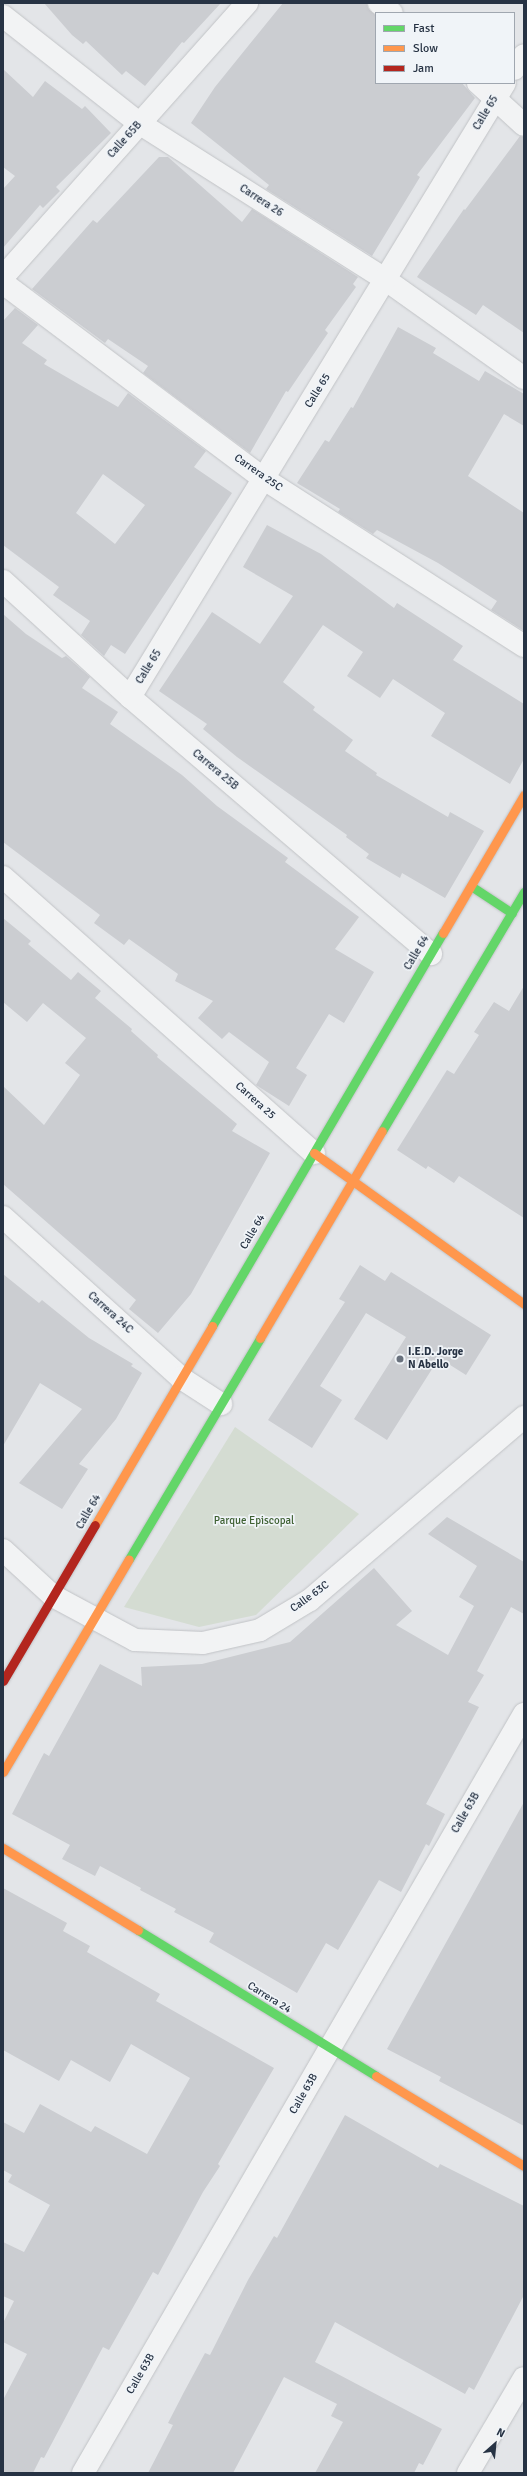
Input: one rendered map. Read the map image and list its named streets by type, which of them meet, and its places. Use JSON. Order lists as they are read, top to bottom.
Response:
{
  "streets": {
    "street": [
      "Calle 65",
      "Calle 65B",
      "Carrera 26",
      "Carrera 25C",
      "Carrera 25B",
      "Calle 64",
      "Carrera 25",
      "Carrera 24C",
      "Calle 63C",
      "Calle 63B",
      "Carrera 24"
    ]
  },
  "crossings": [
    ["Calle 65", "Carrera 26"],
    ["Calle 65", "Carrera 25C"],
    ["Calle 65", "Carrera 25B"],
    ["Calle 65B", "Carrera 26"],
    ["Carrera 25B", "Calle 64"],
    ["Calle 64", "Carrera 25"],
    ["Calle 64", "Carrera 24C"],
    ["Calle 64", "Calle 63C"],
    ["Calle 63B", "Carrera 24"]
  ],
  "parks": ["Parque Episcopal"],
  "places": ["I.E.D. Jorge N Abello"],
  "legend": ["Fast", "Slow", "Jam"],
  "north": "top right"
}
